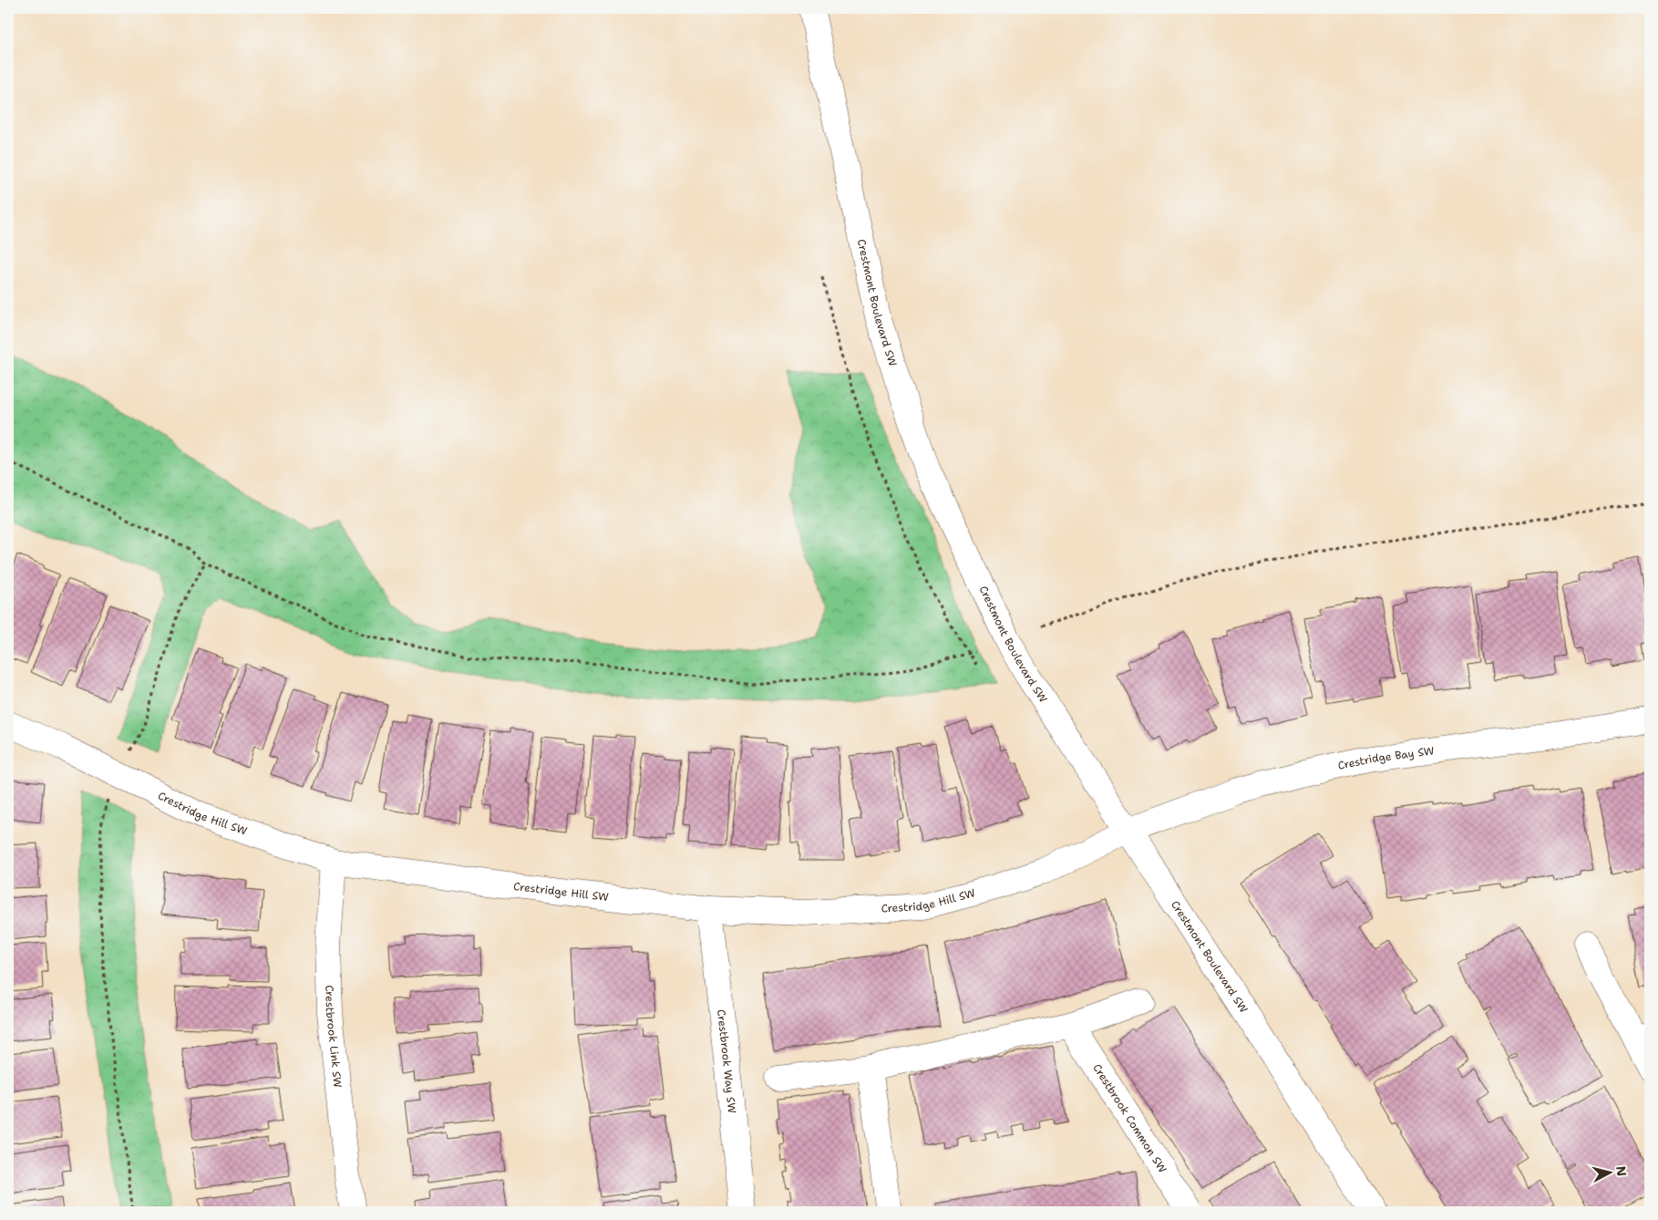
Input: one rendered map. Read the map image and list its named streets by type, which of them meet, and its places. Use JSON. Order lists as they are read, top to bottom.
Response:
{
  "streets": {
    "street": [
      "Crestmont Boulevard SW",
      "Crestridge Bay SW",
      "Crestridge Hill SW",
      "Crestbrook Link SW",
      "Crestbrook Way SW",
      "Crestbrook Common SW"
    ]
  },
  "crossings": [
    ["Crestmont Boulevard SW", "Crestridge Bay SW"],
    ["Crestmont Boulevard SW", "Crestridge Hill SW"],
    ["Crestridge Bay SW", "Crestridge Hill SW"],
    ["Crestridge Hill SW", "Crestbrook Link SW"],
    ["Crestridge Hill SW", "Crestbrook Way SW"]
  ],
  "north": "right"
}
